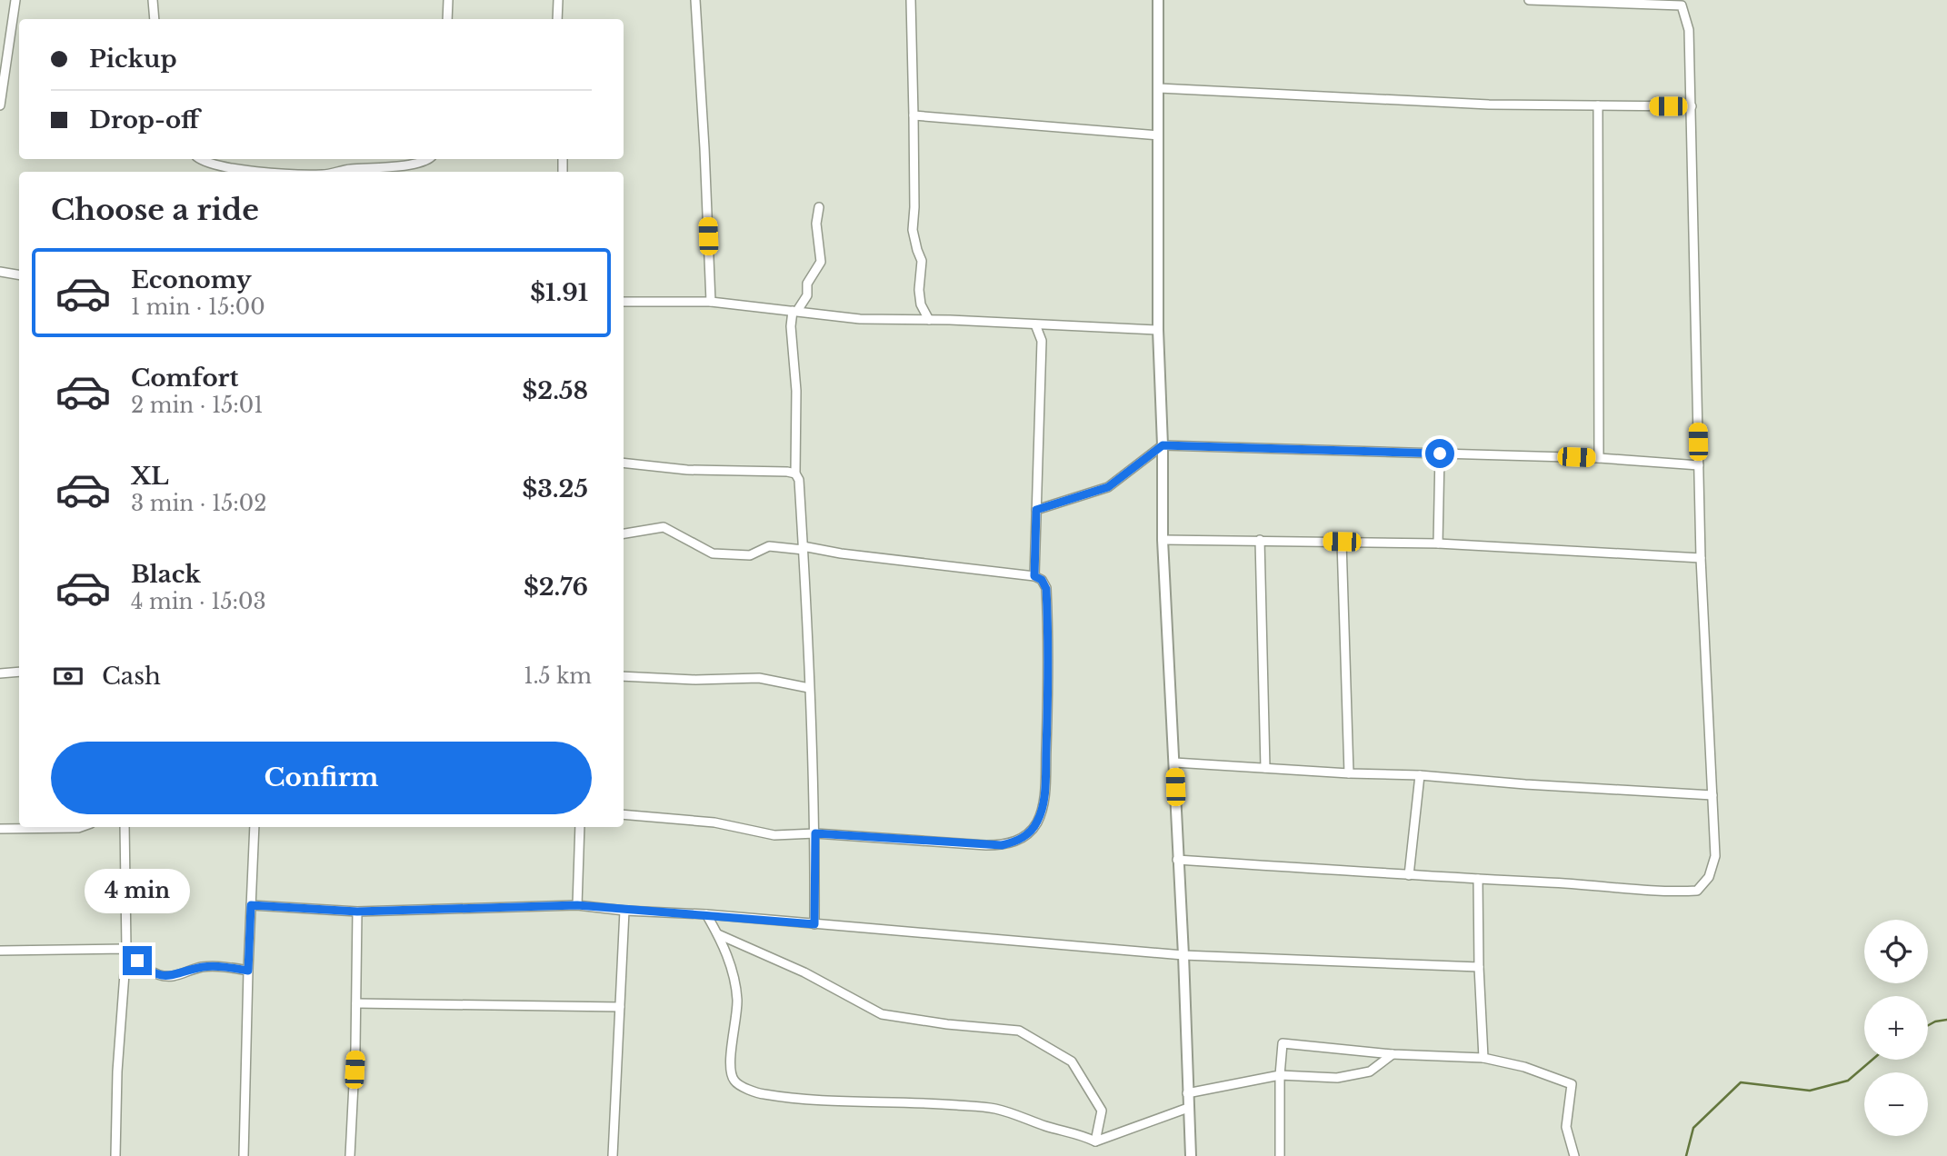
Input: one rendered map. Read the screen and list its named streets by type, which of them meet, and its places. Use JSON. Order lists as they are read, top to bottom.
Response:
{
  "page": {
    "banner": ["Pickup", "Drop-off"],
    "heading": "Choose a ride",
    "list": [
      {
        "name": "Economy",
        "note": "1 min · 15:00",
        "value": "$1.91"
      },
      {
        "name": "Comfort",
        "note": "2 min · 15:01",
        "value": "$2.58"
      },
      {
        "name": "XL",
        "note": "3 min · 15:02",
        "value": "$3.25"
      },
      {
        "name": "Black",
        "note": "4 min · 15:03",
        "value": "$2.76"
      }
    ],
    "pay": ["Cash", "1.5 km"],
    "buttons": "Confirm",
    "bubble": "4 min",
    "map_buttons": ["+", "−"]
  }
}
